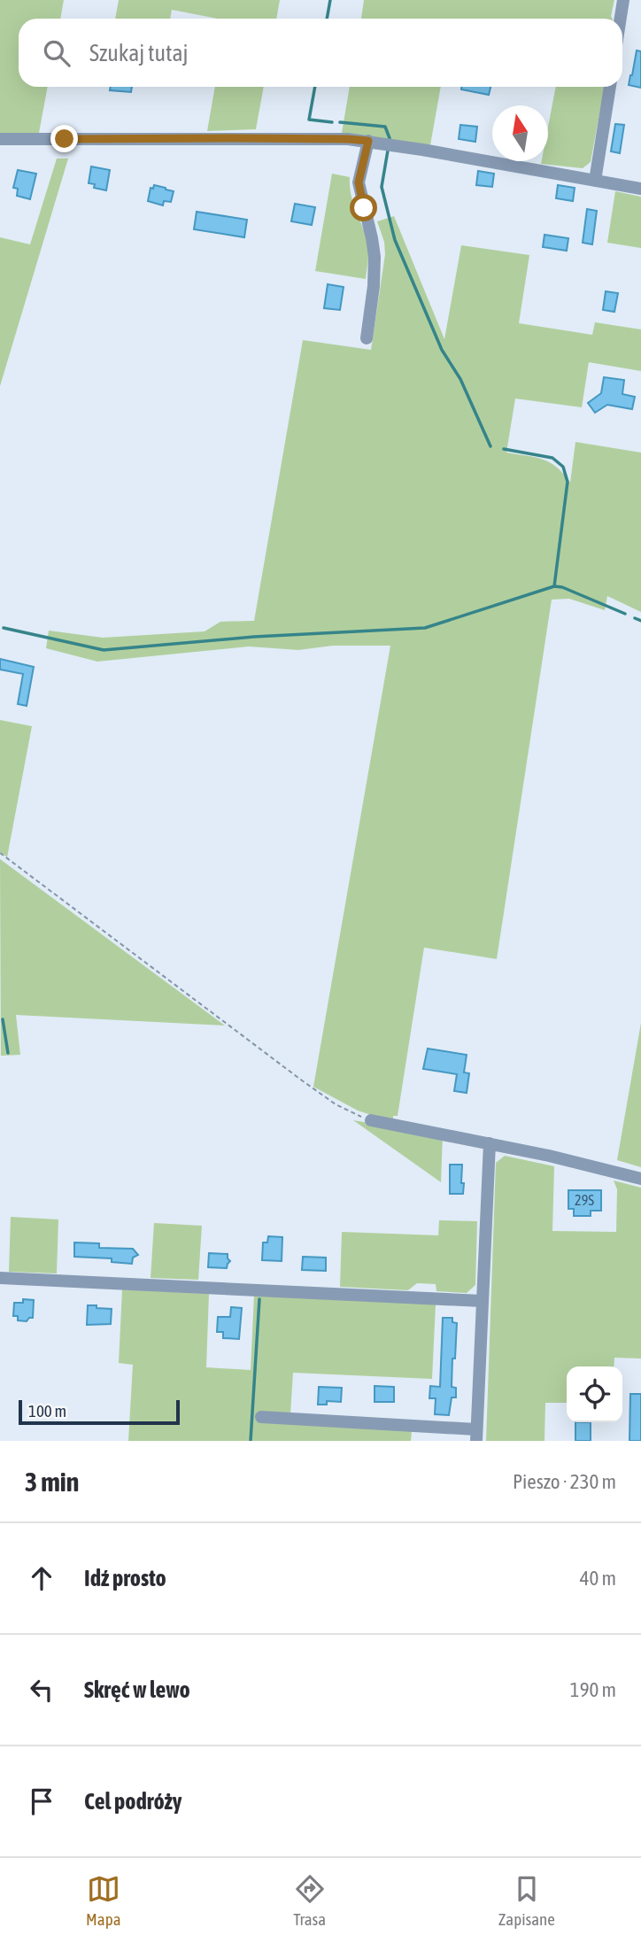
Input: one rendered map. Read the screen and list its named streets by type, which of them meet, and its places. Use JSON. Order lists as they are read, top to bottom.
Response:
{
  "house_numbers": ["29S"],
  "scale_bar": "100 m",
  "north": "top",
  "page": {
    "search": "Szukaj tutaj",
    "scale": "100 m",
    "heading": ["3 min", "Pieszo · 230 m"],
    "list": [
      ["Idź prosto", "40 m"],
      ["Skręć w lewo", "190 m"],
      "Cel podróży"
    ],
    "nav": ["Mapa", "Trasa", "Zapisane"]
  }
}
